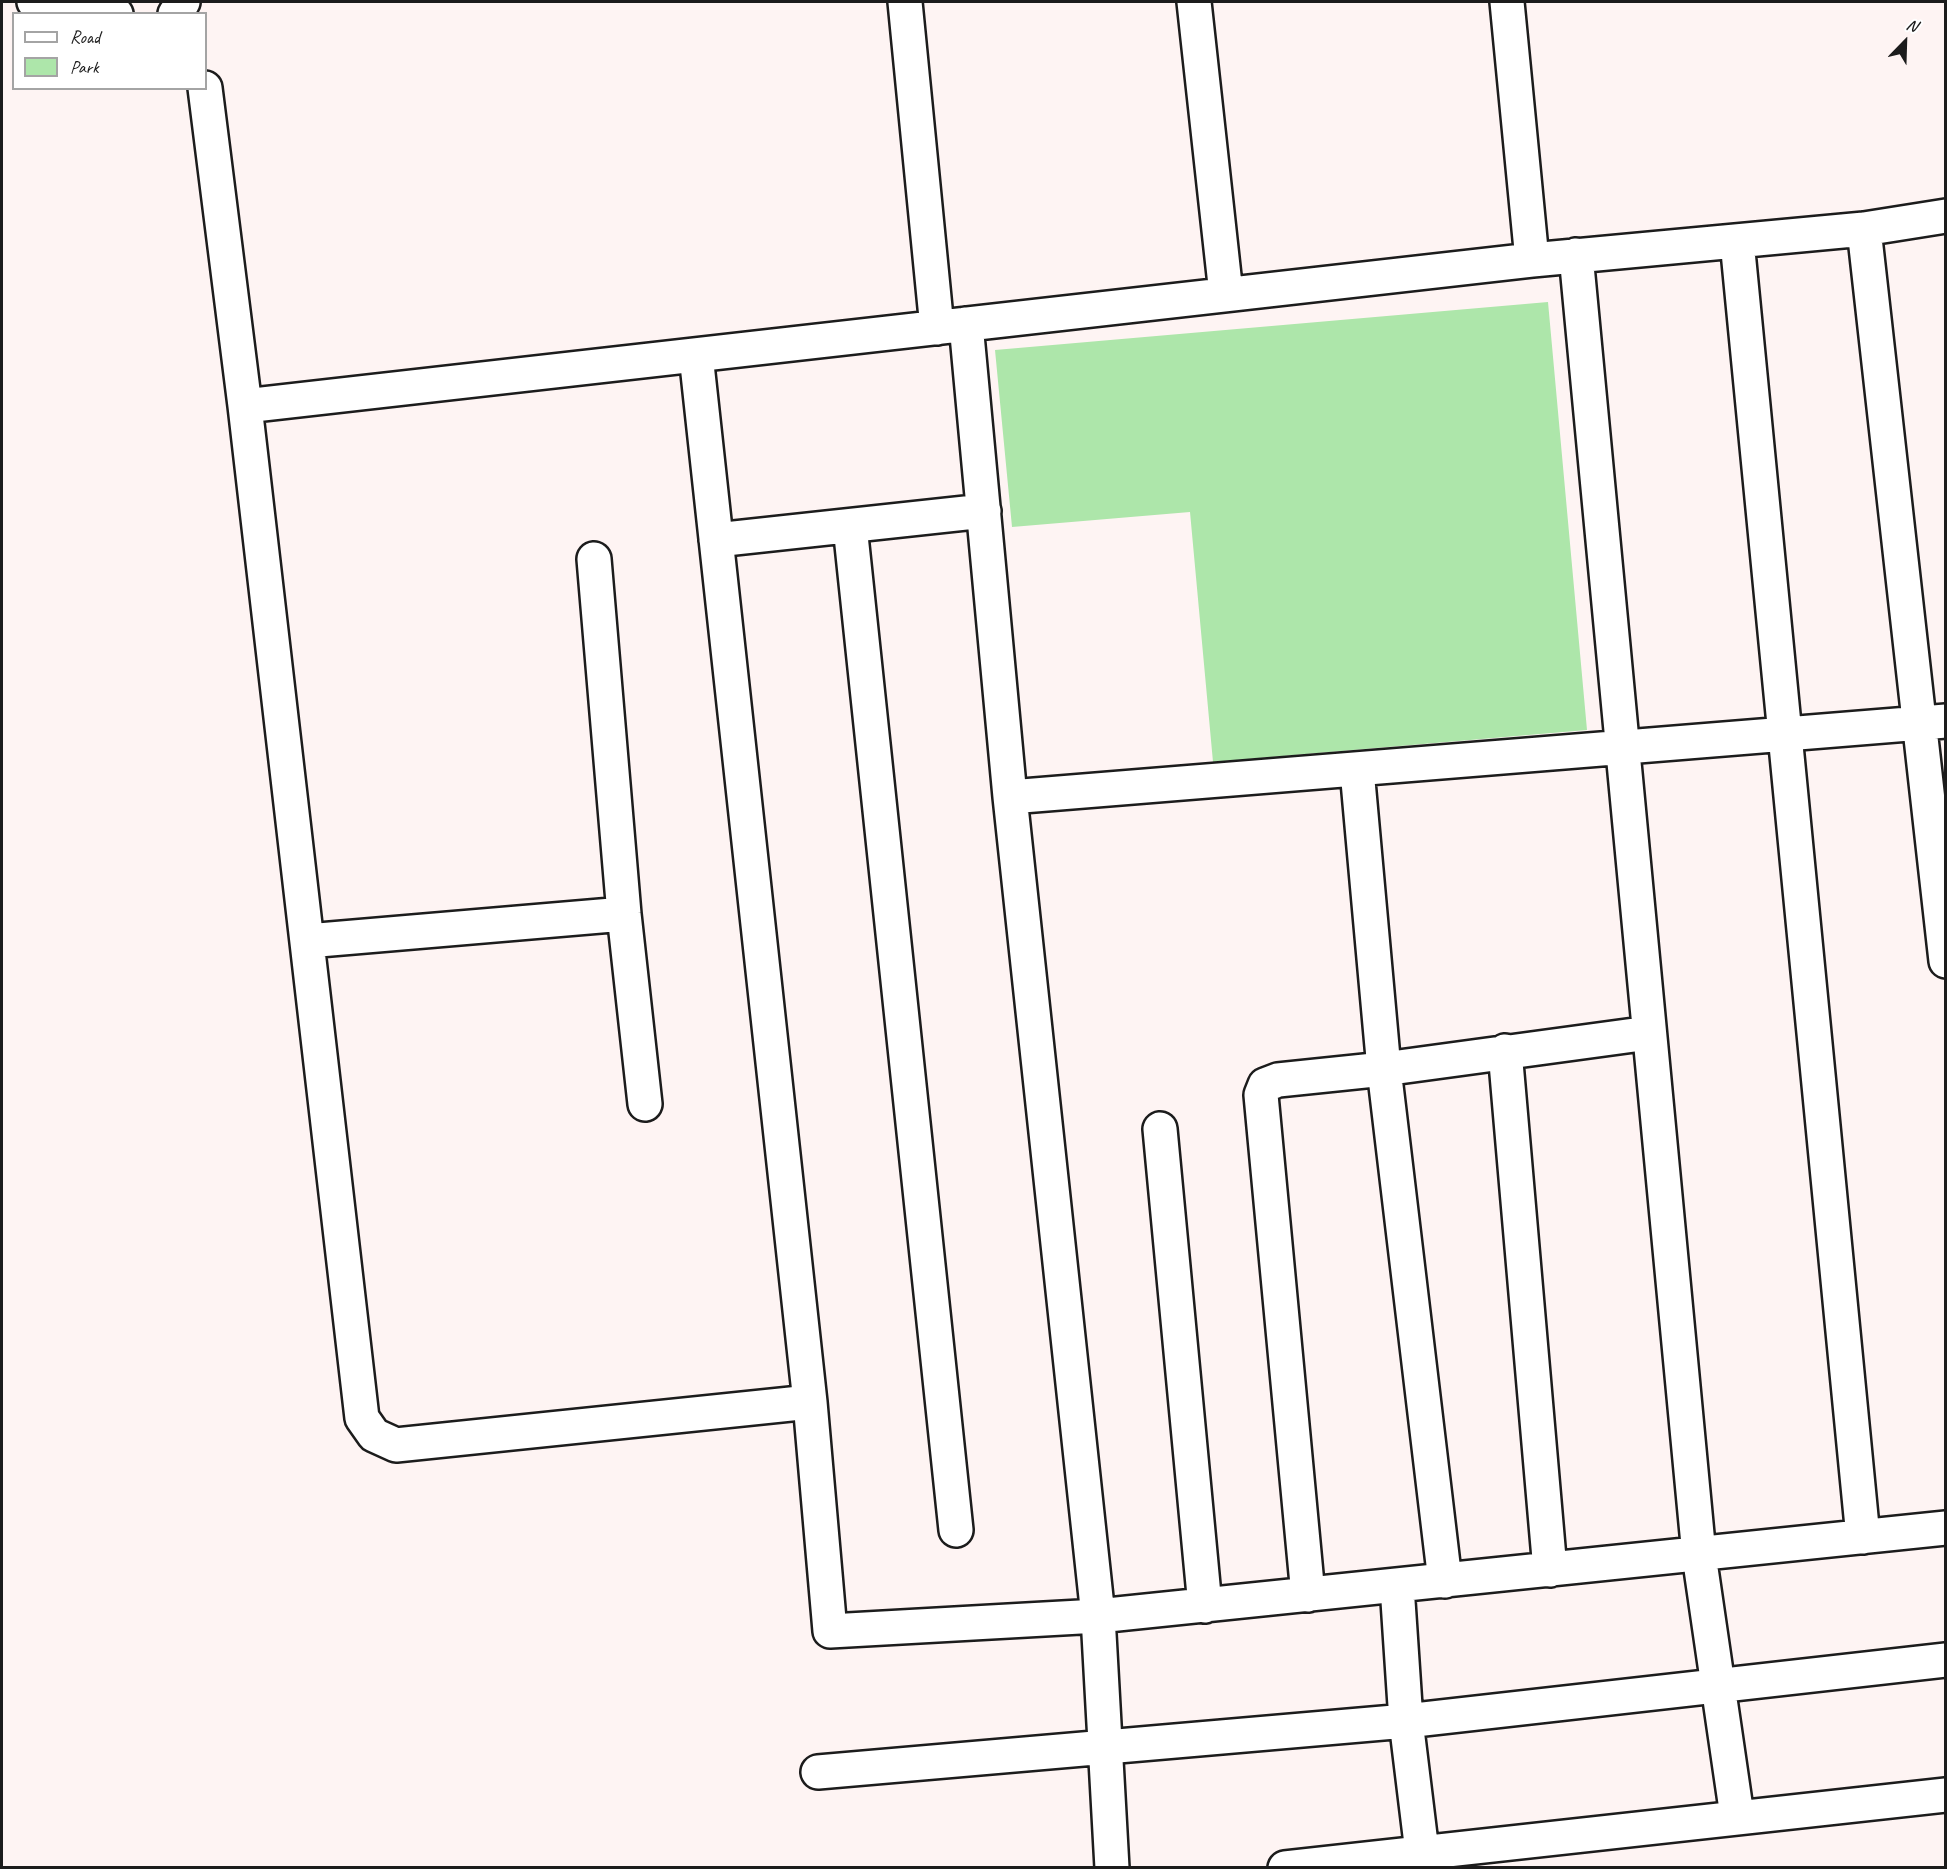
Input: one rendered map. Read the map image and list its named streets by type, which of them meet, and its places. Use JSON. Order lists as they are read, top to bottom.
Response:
{
  "legend": ["Road", "Park"],
  "north": "top right"
}
